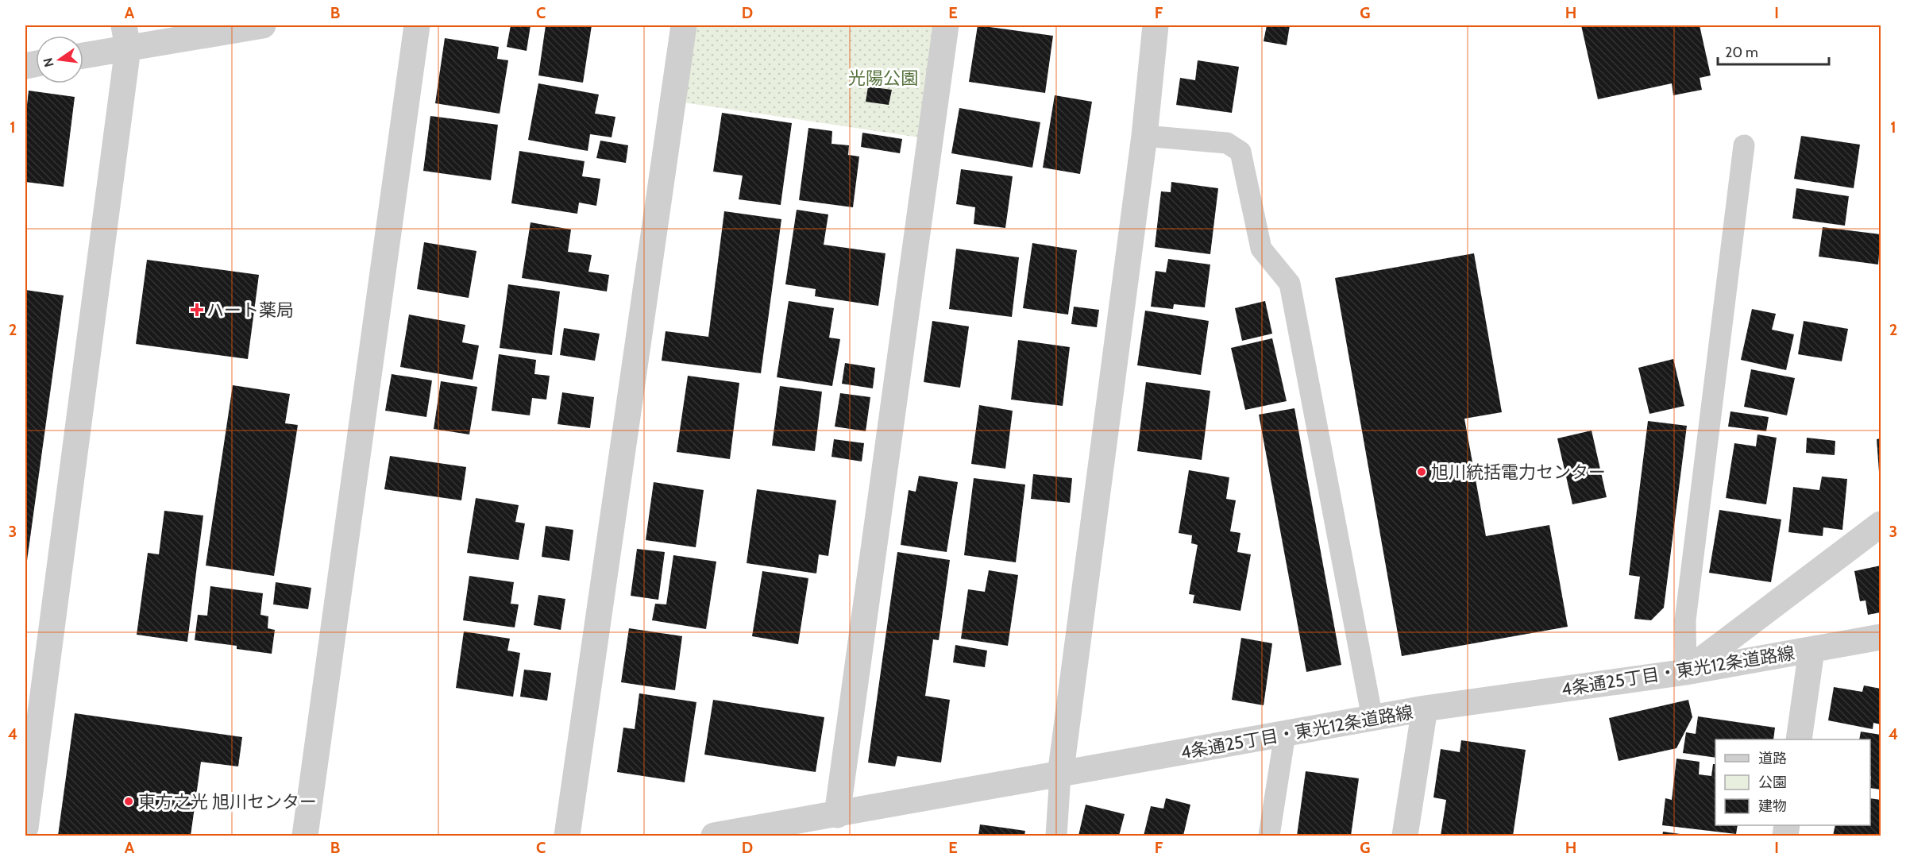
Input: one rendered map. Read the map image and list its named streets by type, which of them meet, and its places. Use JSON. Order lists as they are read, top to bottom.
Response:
{
  "streets": {
    "street": ["4条通25丁目・東光12条道路線"]
  },
  "parks": ["光陽公園"],
  "places": {
    "health": ["ハート薬局"],
    "other": ["旭川統括電力センター", "東方之光 旭川センター"]
  },
  "legend": ["道路", "公園", "建物"],
  "scale_bar": "20 m",
  "north": "left",
  "grid": {
    "columns": [
      "A",
      "B",
      "C",
      "D",
      "E",
      "F",
      "G",
      "H",
      "I"
    ],
    "rows": [
      "1",
      "2",
      "3",
      "4"
    ]
  }
}
